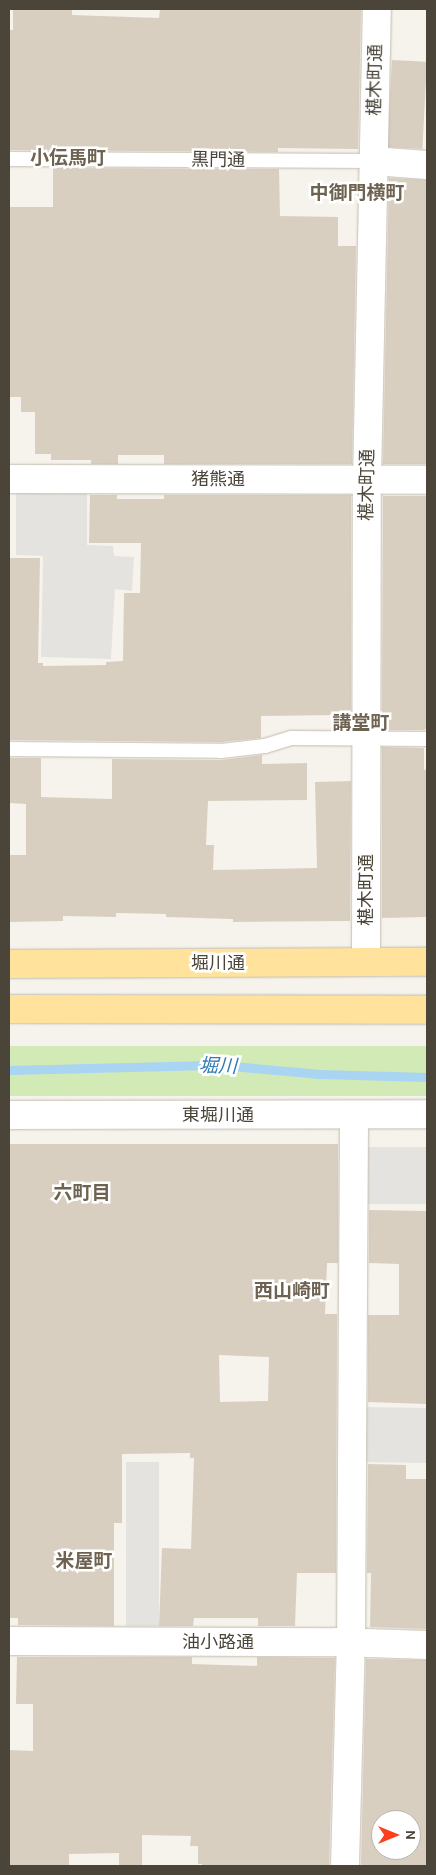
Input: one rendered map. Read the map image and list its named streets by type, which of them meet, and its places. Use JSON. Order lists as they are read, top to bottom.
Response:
{
  "streets": {
    "main road": ["堀川通"],
    "street": [
      "椹木町通",
      "黒門通",
      "猪熊通",
      "東堀川通",
      "油小路通"
    ]
  },
  "crossings": [
    ["椹木町通", "黒門通"],
    ["椹木町通", "猪熊通"],
    ["椹木町通", "堀川通"]
  ],
  "districts": [
    "小伝馬町",
    "中御門横町",
    "講堂町",
    "六町目",
    "西山崎町",
    "米屋町"
  ],
  "water": ["堀川"],
  "north": "right"
}
